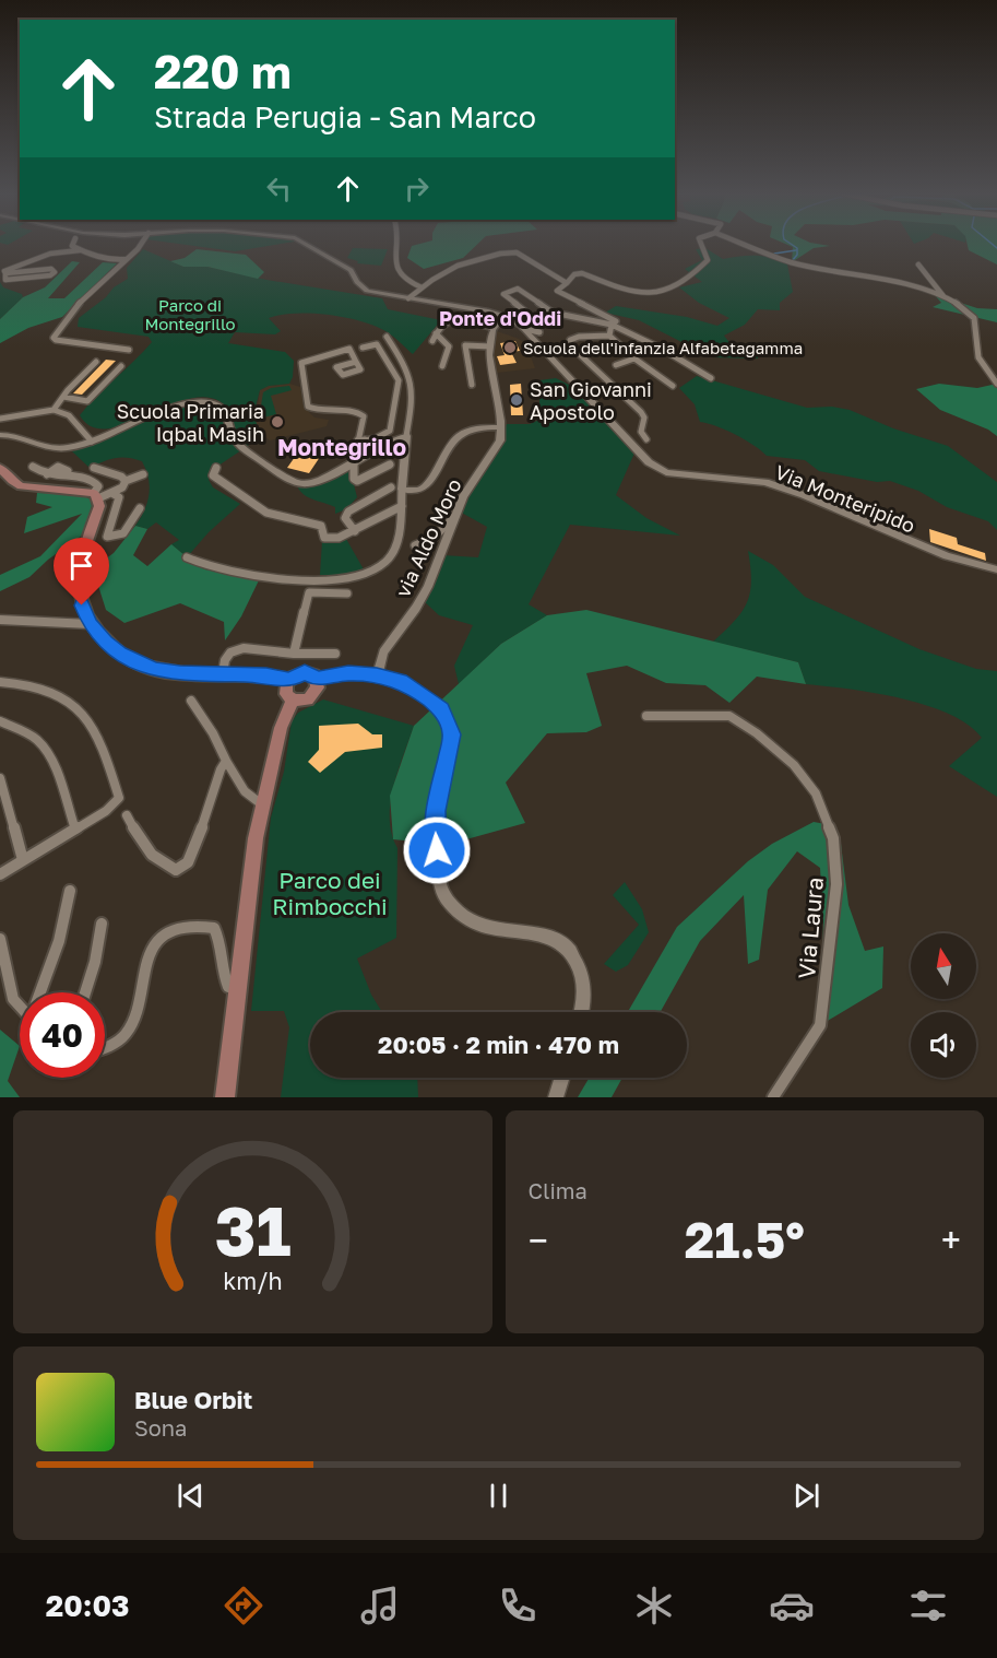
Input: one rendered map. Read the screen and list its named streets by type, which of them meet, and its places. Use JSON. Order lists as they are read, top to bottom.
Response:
{
  "streets": {
    "street": ["Via Monteripido", "via Aldo Moro", "Via Laura"]
  },
  "crossings": [
    ["Via Monteripido", "via Aldo Moro"]
  ],
  "districts": ["Ponte d'Oddi", "Montegrillo"],
  "parks": ["Parco di Montegrillo", "Parco dei Rimbocchi"],
  "places": ["Scuola dell'infanzia Alfabetagamma", "San Giovanni Apostolo", "Scuola Primaria Iqbal Masih"],
  "north": "top",
  "page": {
    "turn": ["220 m", "Strada Perugia - San Marco"],
    "limit": "40",
    "trip": "20:05 · 2 min · 470 m",
    "tile": "Clima",
    "heat": ["−", "21.5°", "+"],
    "song": ["Blue Orbit", "Sona"],
    "tabs": "20:03",
    "gauge": ["31", "km/h"]
  }
}
